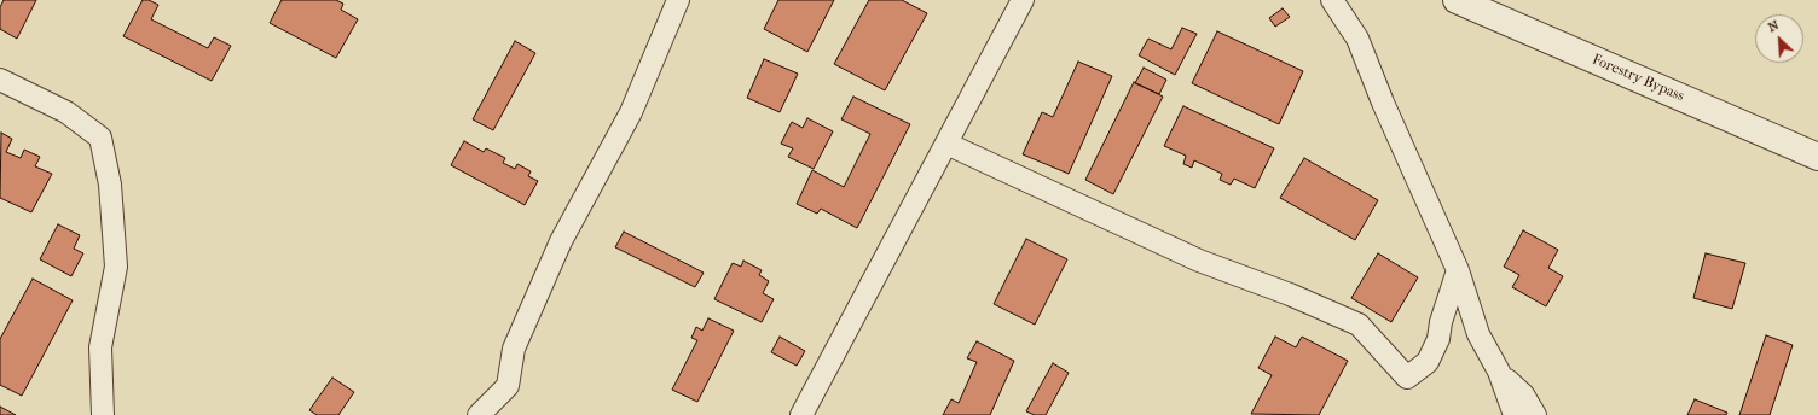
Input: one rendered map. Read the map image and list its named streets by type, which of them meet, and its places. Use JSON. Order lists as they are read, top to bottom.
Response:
{
  "streets": {
    "street": ["Forestry Bypass"]
  },
  "north": "top left"
}
